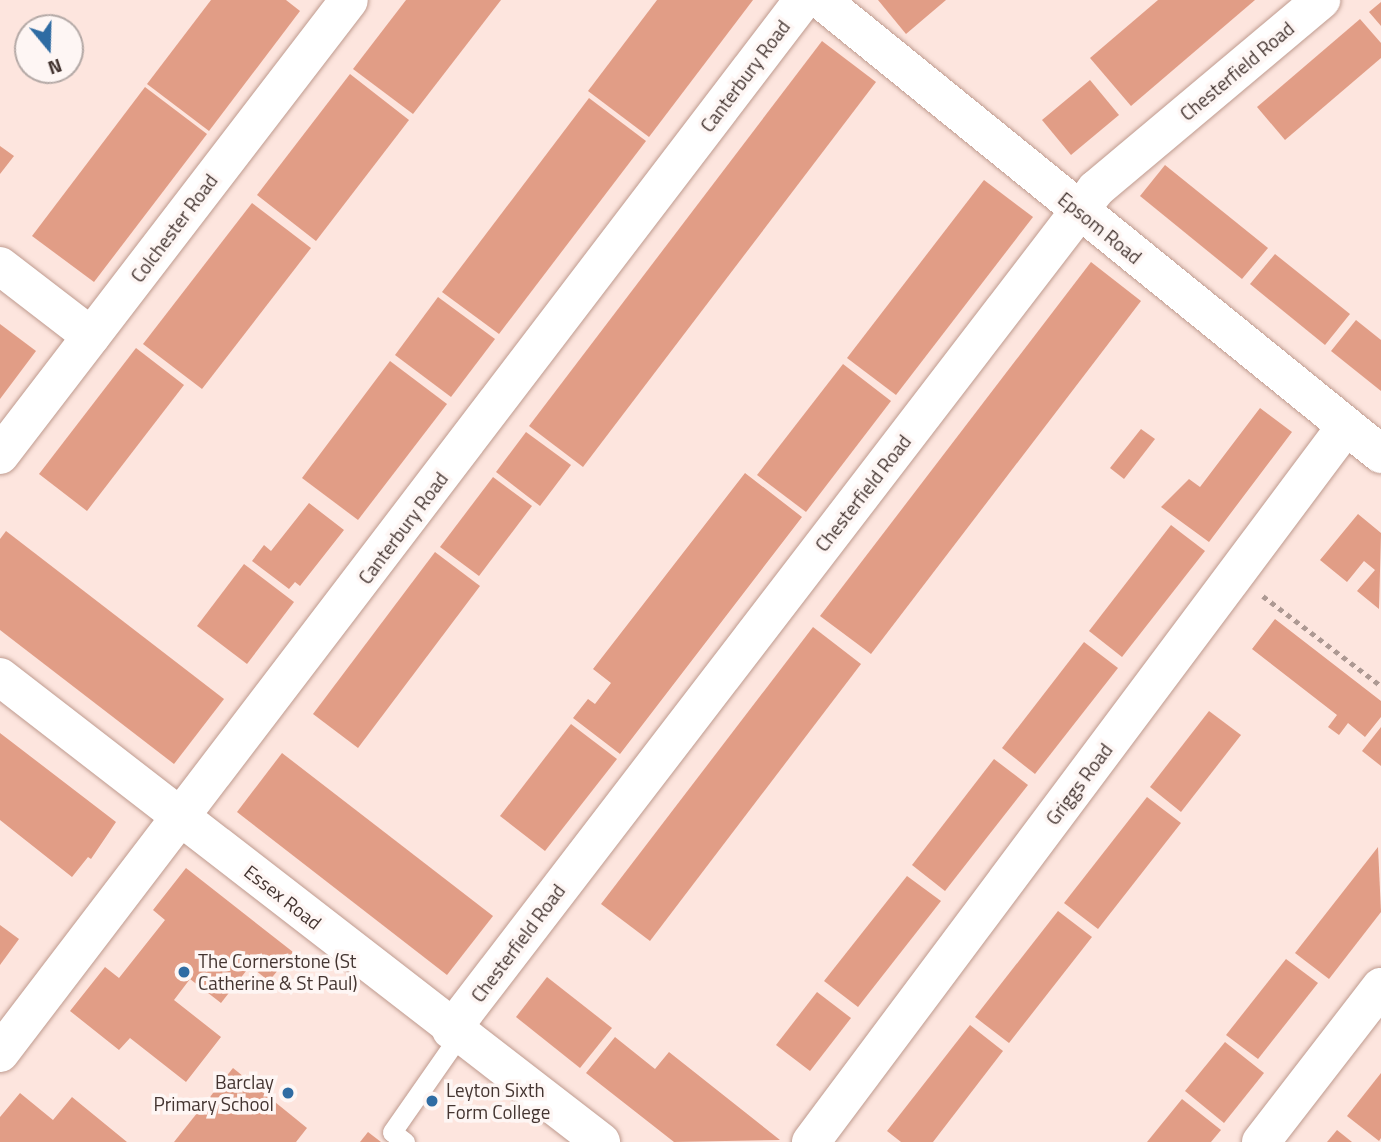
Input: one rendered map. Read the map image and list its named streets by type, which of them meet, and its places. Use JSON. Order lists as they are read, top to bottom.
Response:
{
  "streets": {
    "street": [
      "Chesterfield Road",
      "Canterbury Road",
      "Colchester Road",
      "Epsom Road",
      "Griggs Road",
      "Essex Road"
    ]
  },
  "crossings": [
    ["Chesterfield Road", "Epsom Road"],
    ["Chesterfield Road", "Essex Road"],
    ["Canterbury Road", "Essex Road"],
    ["Epsom Road", "Griggs Road"]
  ],
  "places": ["The Cornerstone (St Catherine & St Paul)", "Barclay Primary School", "Leyton Sixth Form College"],
  "north": "bottom"
}
